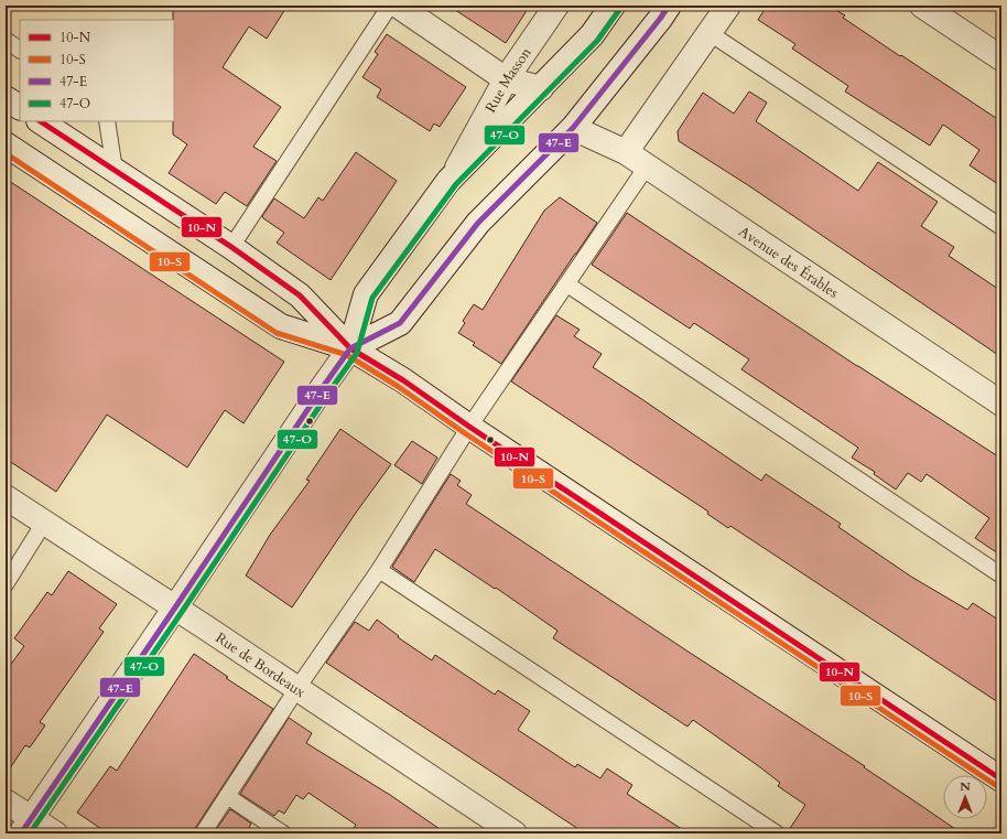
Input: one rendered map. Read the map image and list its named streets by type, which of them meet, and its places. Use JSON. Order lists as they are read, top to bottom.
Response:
{
  "streets": {
    "street": ["Rue Masson", "Avenue des Érables", "Rue de Bordeaux"]
  },
  "crossings": [
    ["Rue Masson", "Avenue des Érables"],
    ["Rue Masson", "Rue de Bordeaux"]
  ],
  "lines": [
    "transit line 47-E",
    "transit line 47-O",
    "transit line 10-N",
    "transit line 10-S"
  ],
  "legend": [
    "10-N",
    "10-S",
    "47-E",
    "47-O"
  ],
  "north": "top"
}
